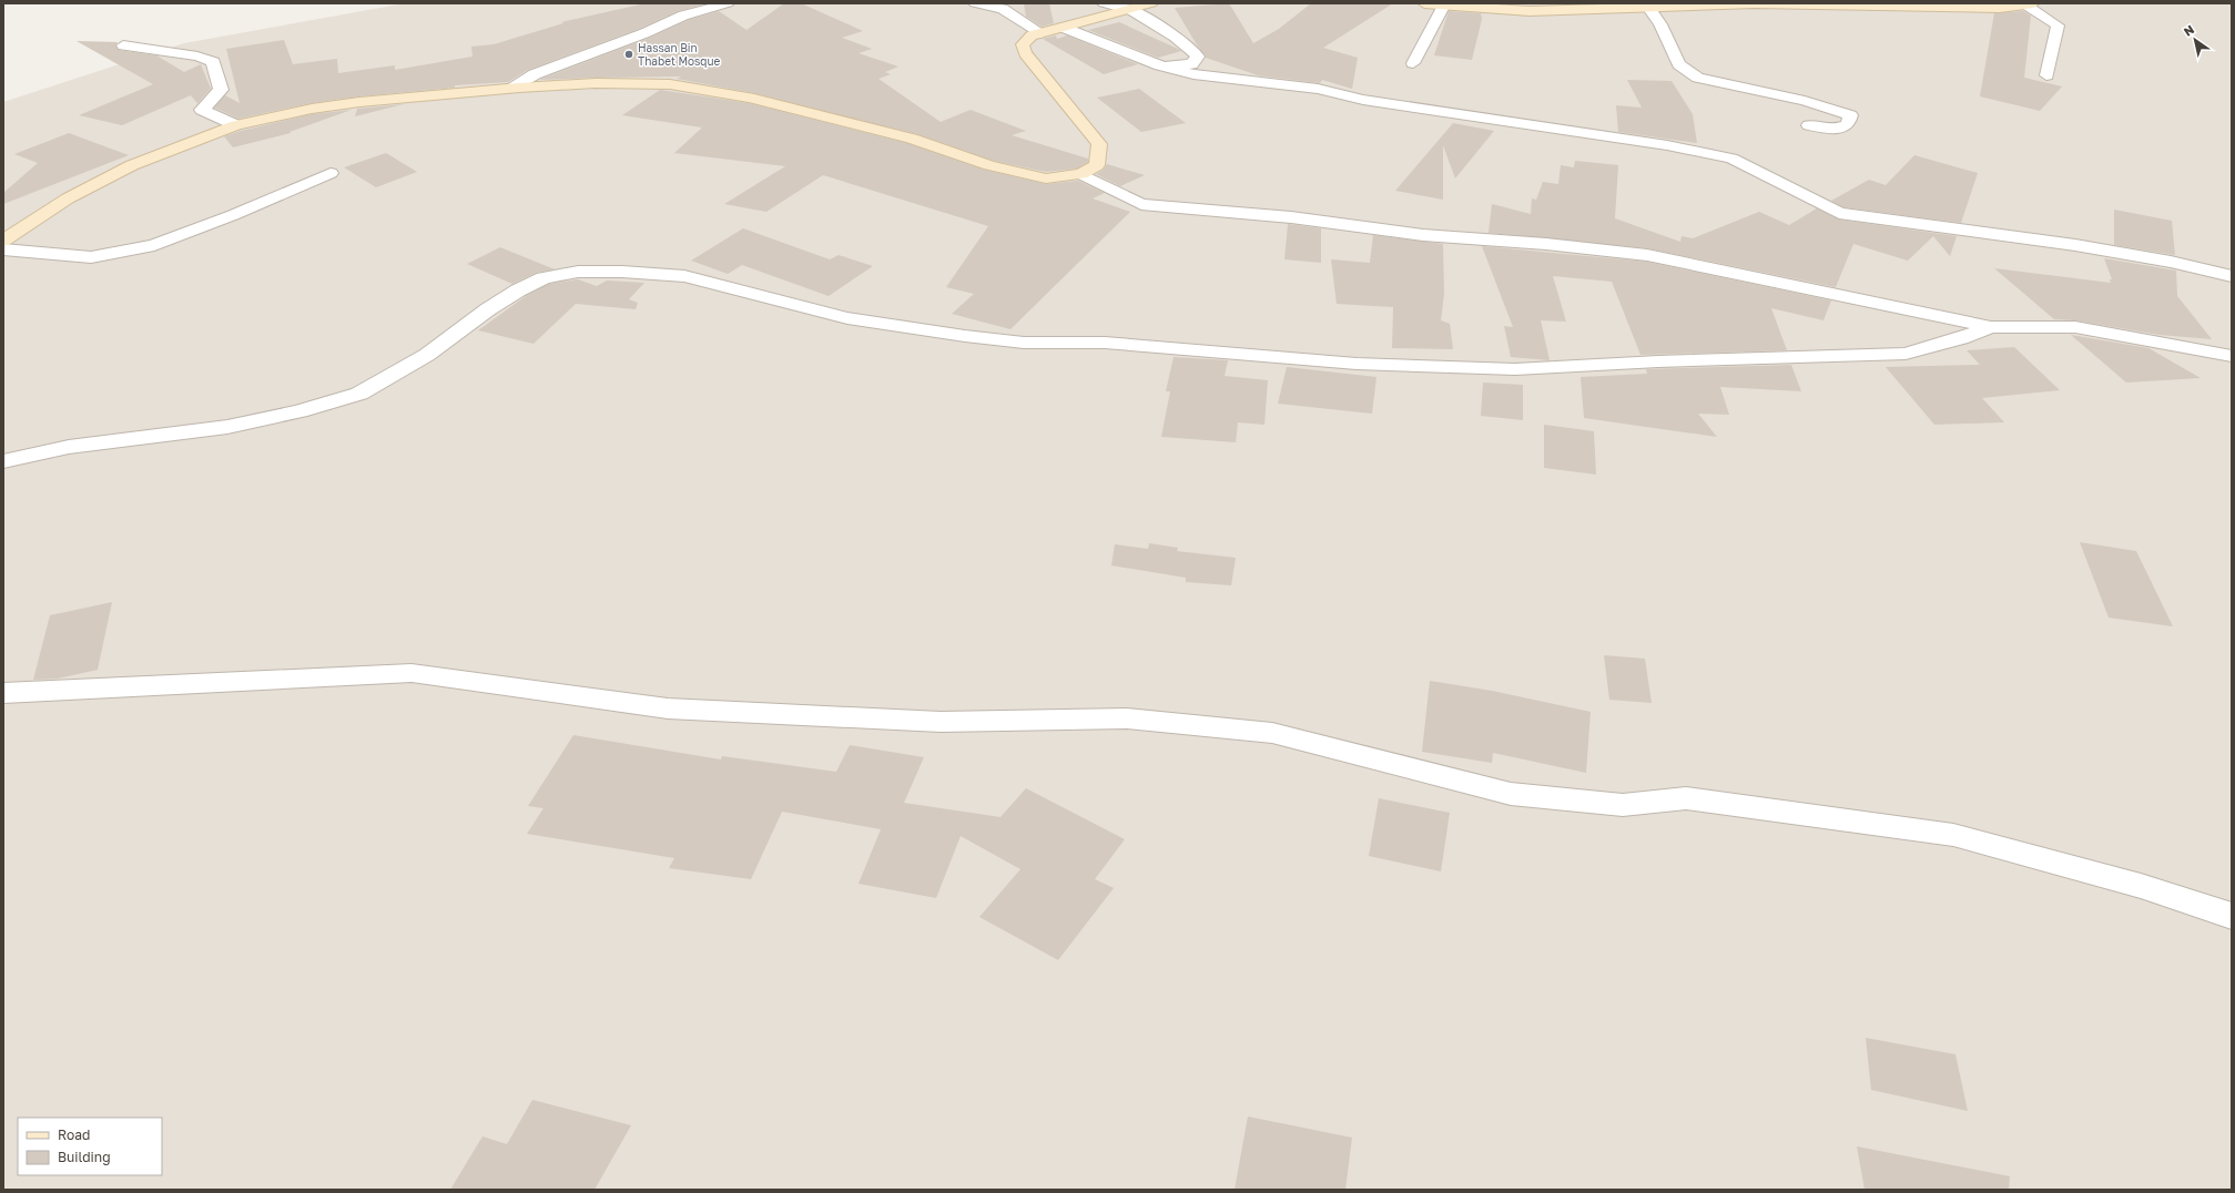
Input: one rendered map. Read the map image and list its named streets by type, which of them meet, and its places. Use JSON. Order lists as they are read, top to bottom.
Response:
{
  "places": ["Hassan Bin Thabet Mosque"],
  "legend": ["Road", "Building"],
  "north": "top left"
}
